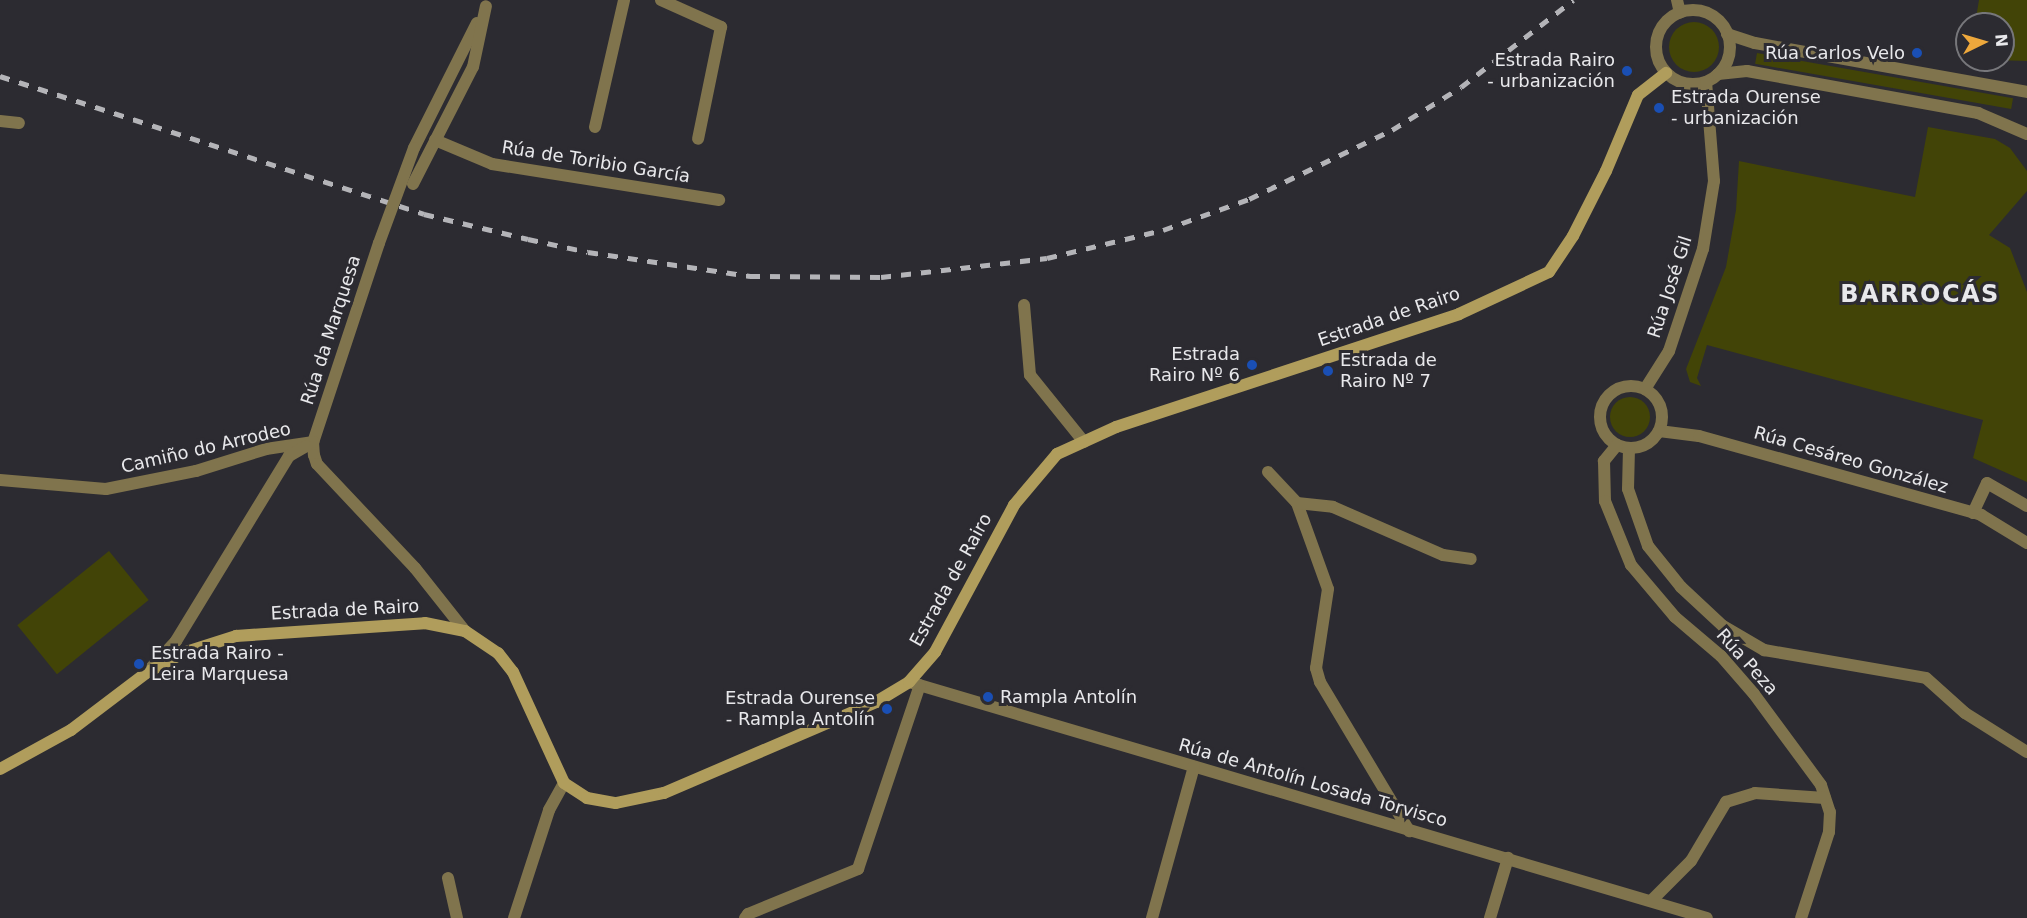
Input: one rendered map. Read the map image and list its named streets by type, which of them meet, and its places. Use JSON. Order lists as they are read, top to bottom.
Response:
{
  "streets": {
    "street": [
      "Rúa de Toribio García",
      "Rúa José Gil",
      "Estrada de Rairo",
      "Rúa da Marquesa",
      "Camiño do Arrodeo",
      "Rúa Cesáreo González",
      "Rúa Peza",
      "Rúa de Antolín Losada Torvisco"
    ]
  },
  "crossings": [
    ["Rúa de Toribio García", "Rúa da Marquesa"],
    ["Rúa José Gil", "Estrada de Rairo"],
    ["Rúa José Gil", "Rúa Cesáreo González"],
    ["Rúa José Gil", "Rúa Peza"],
    ["Estrada de Rairo", "Rúa de Antolín Losada Torvisco"],
    ["Rúa da Marquesa", "Camiño do Arrodeo"],
    ["Rúa Cesáreo González", "Rúa Peza"]
  ],
  "districts": ["BARROCÁS"],
  "places": [
    "Rúa Carlos Velo",
    "Estrada Rairo - urbanización",
    "Estrada Ourense - urbanización",
    "Estrada Rairo Nº 6",
    "Estrada de Rairo Nº 7",
    "Estrada Rairo - Leira Marquesa",
    "Rampla Antolín",
    "Estrada Ourense - Rampla Antolín"
  ],
  "north": "right"
}
